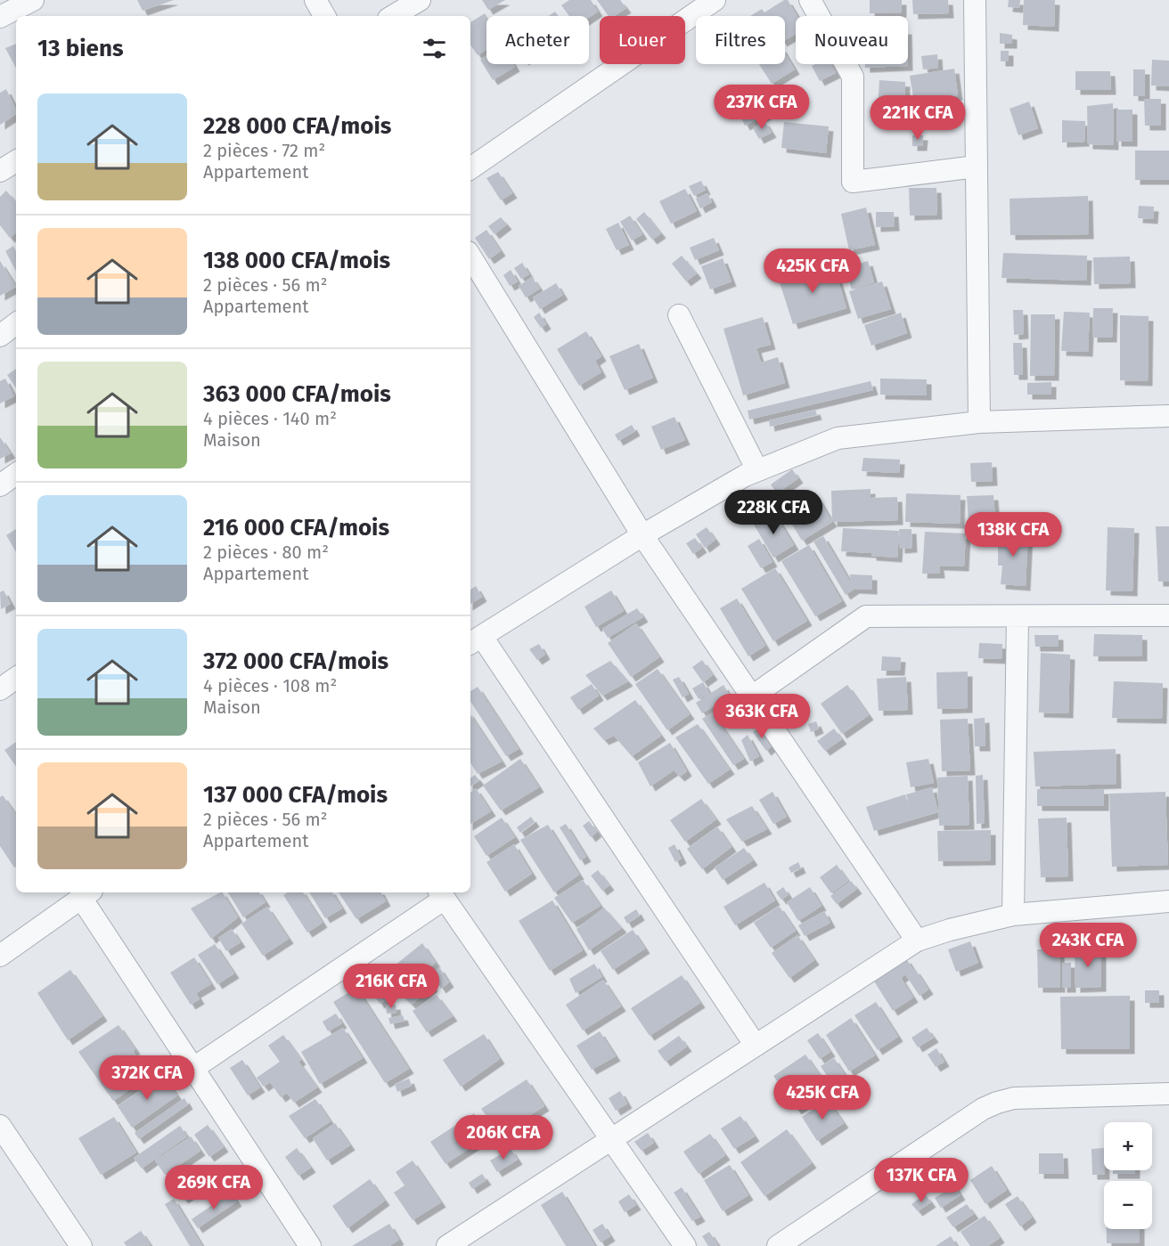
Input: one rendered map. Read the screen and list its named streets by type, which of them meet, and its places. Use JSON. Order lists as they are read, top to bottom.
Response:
{
  "page": {
    "chip": [
      "Acheter",
      "Louer",
      "Filtres",
      "Nouveau"
    ],
    "heading": "13 biens",
    "list": [
      {
        "name": "228 000 CFA/mois",
        "note": "2 pièces · 72 m² · Appartement"
      },
      {
        "name": "138 000 CFA/mois",
        "note": "2 pièces · 56 m² · Appartement"
      },
      {
        "name": "363 000 CFA/mois",
        "note": "4 pièces · 140 m² · Maison"
      },
      {
        "name": "216 000 CFA/mois",
        "note": "2 pièces · 80 m² · Appartement"
      },
      {
        "name": "372 000 CFA/mois",
        "note": "4 pièces · 108 m² · Maison"
      },
      {
        "name": "137 000 CFA/mois",
        "note": "2 pièces · 56 m² · Appartement"
      }
    ],
    "price": [
      "237K CFA",
      "221K CFA",
      "425K CFA",
      "228K CFA",
      "138K CFA",
      "363K CFA",
      "243K CFA",
      "216K CFA",
      "372K CFA",
      "425K CFA",
      "206K CFA",
      "137K CFA",
      "269K CFA"
    ],
    "map_buttons": ["+", "−"]
  }
}
